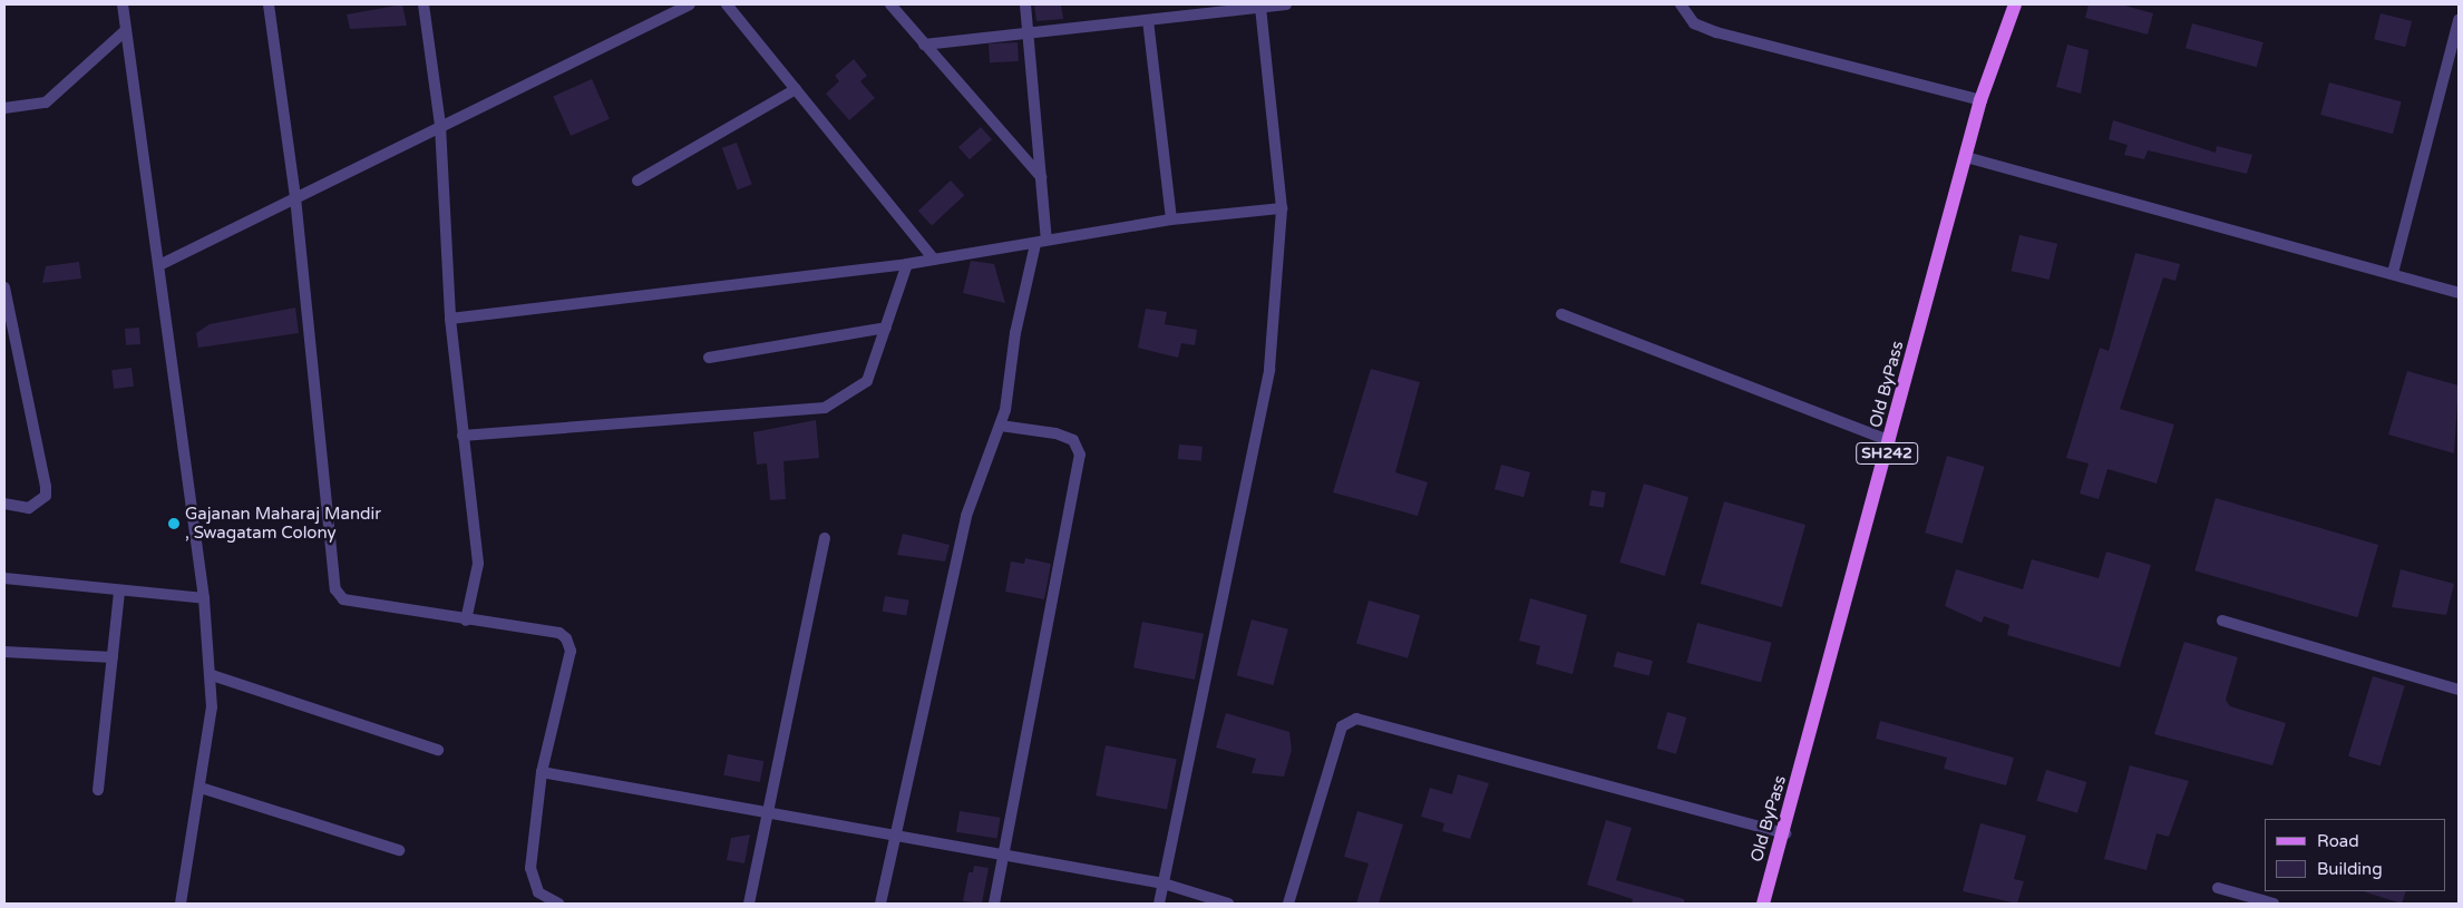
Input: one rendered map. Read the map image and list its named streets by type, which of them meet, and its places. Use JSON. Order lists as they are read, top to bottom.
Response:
{
  "streets": {
    "main road": ["Old ByPass", "SH242"]
  },
  "places": ["Gajanan Maharaj Mandir , Swagatam Colony"],
  "legend": ["Road", "Building"]
}
